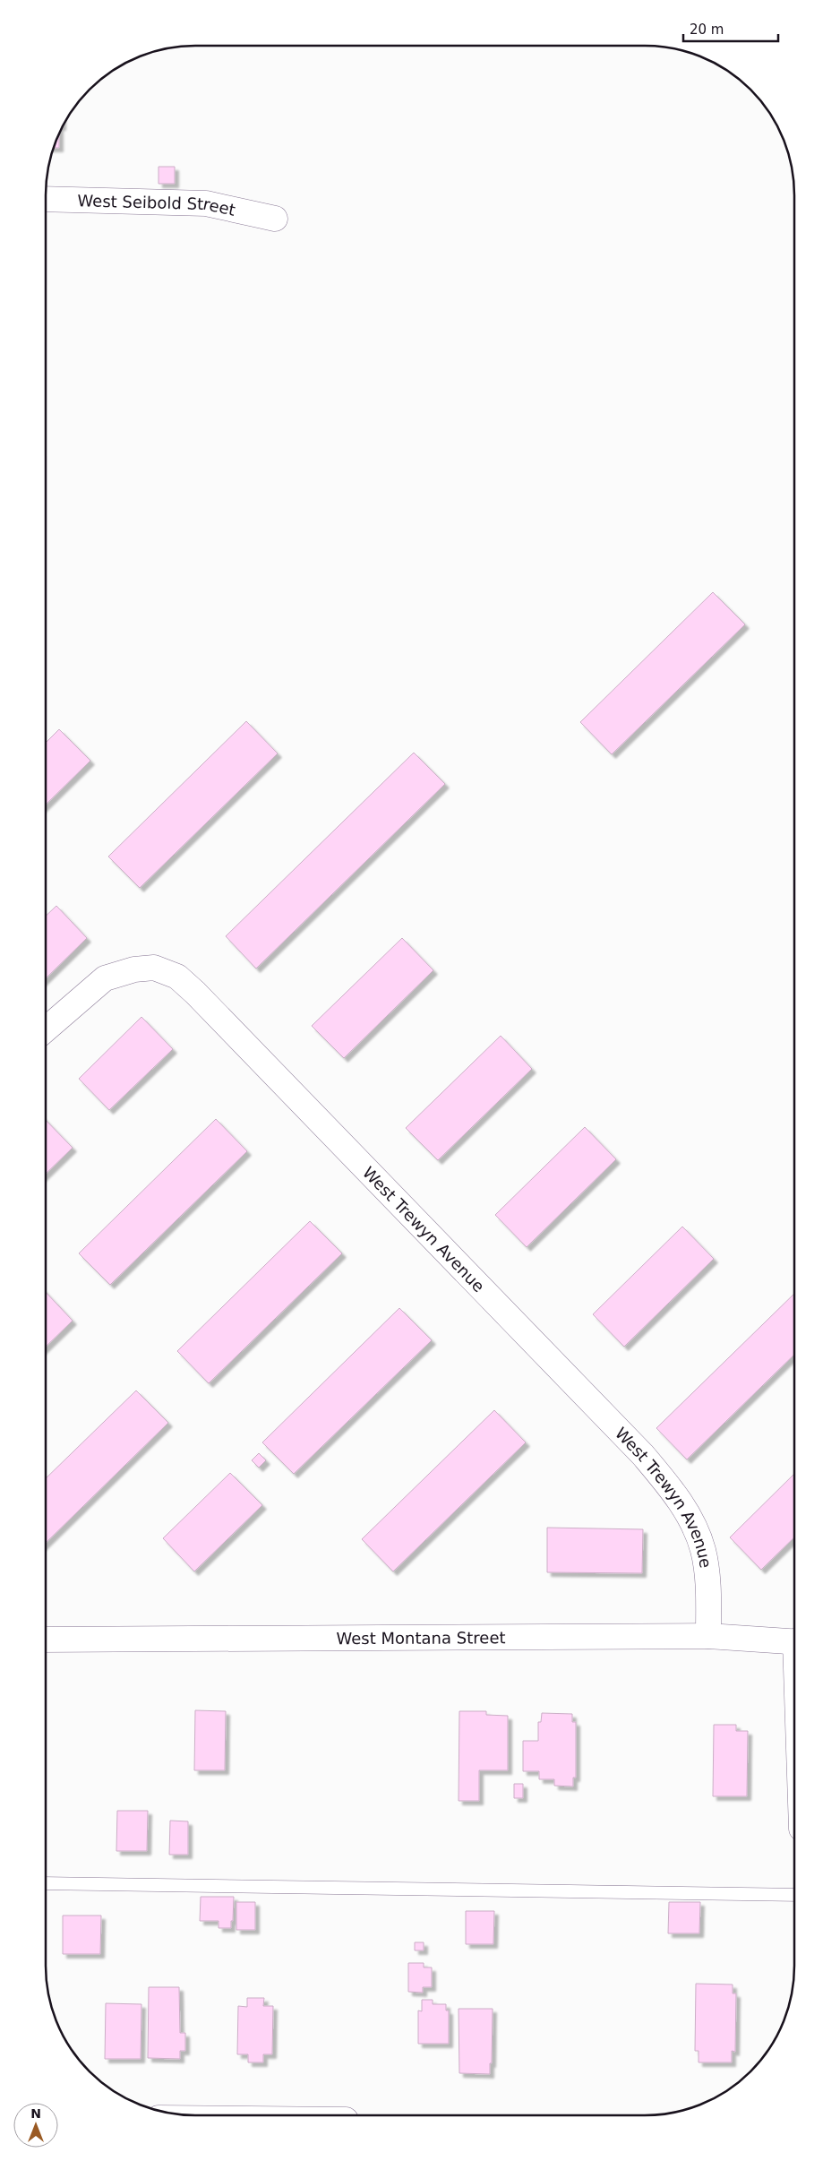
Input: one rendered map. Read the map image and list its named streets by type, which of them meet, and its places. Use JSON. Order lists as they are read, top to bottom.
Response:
{
  "streets": {
    "street": ["West Seibold Street", "West Trewyn Avenue", "West Montana Street"]
  },
  "crossings": [
    ["West Trewyn Avenue", "West Montana Street"]
  ],
  "scale_bar": "20 m",
  "north": "top"
}
